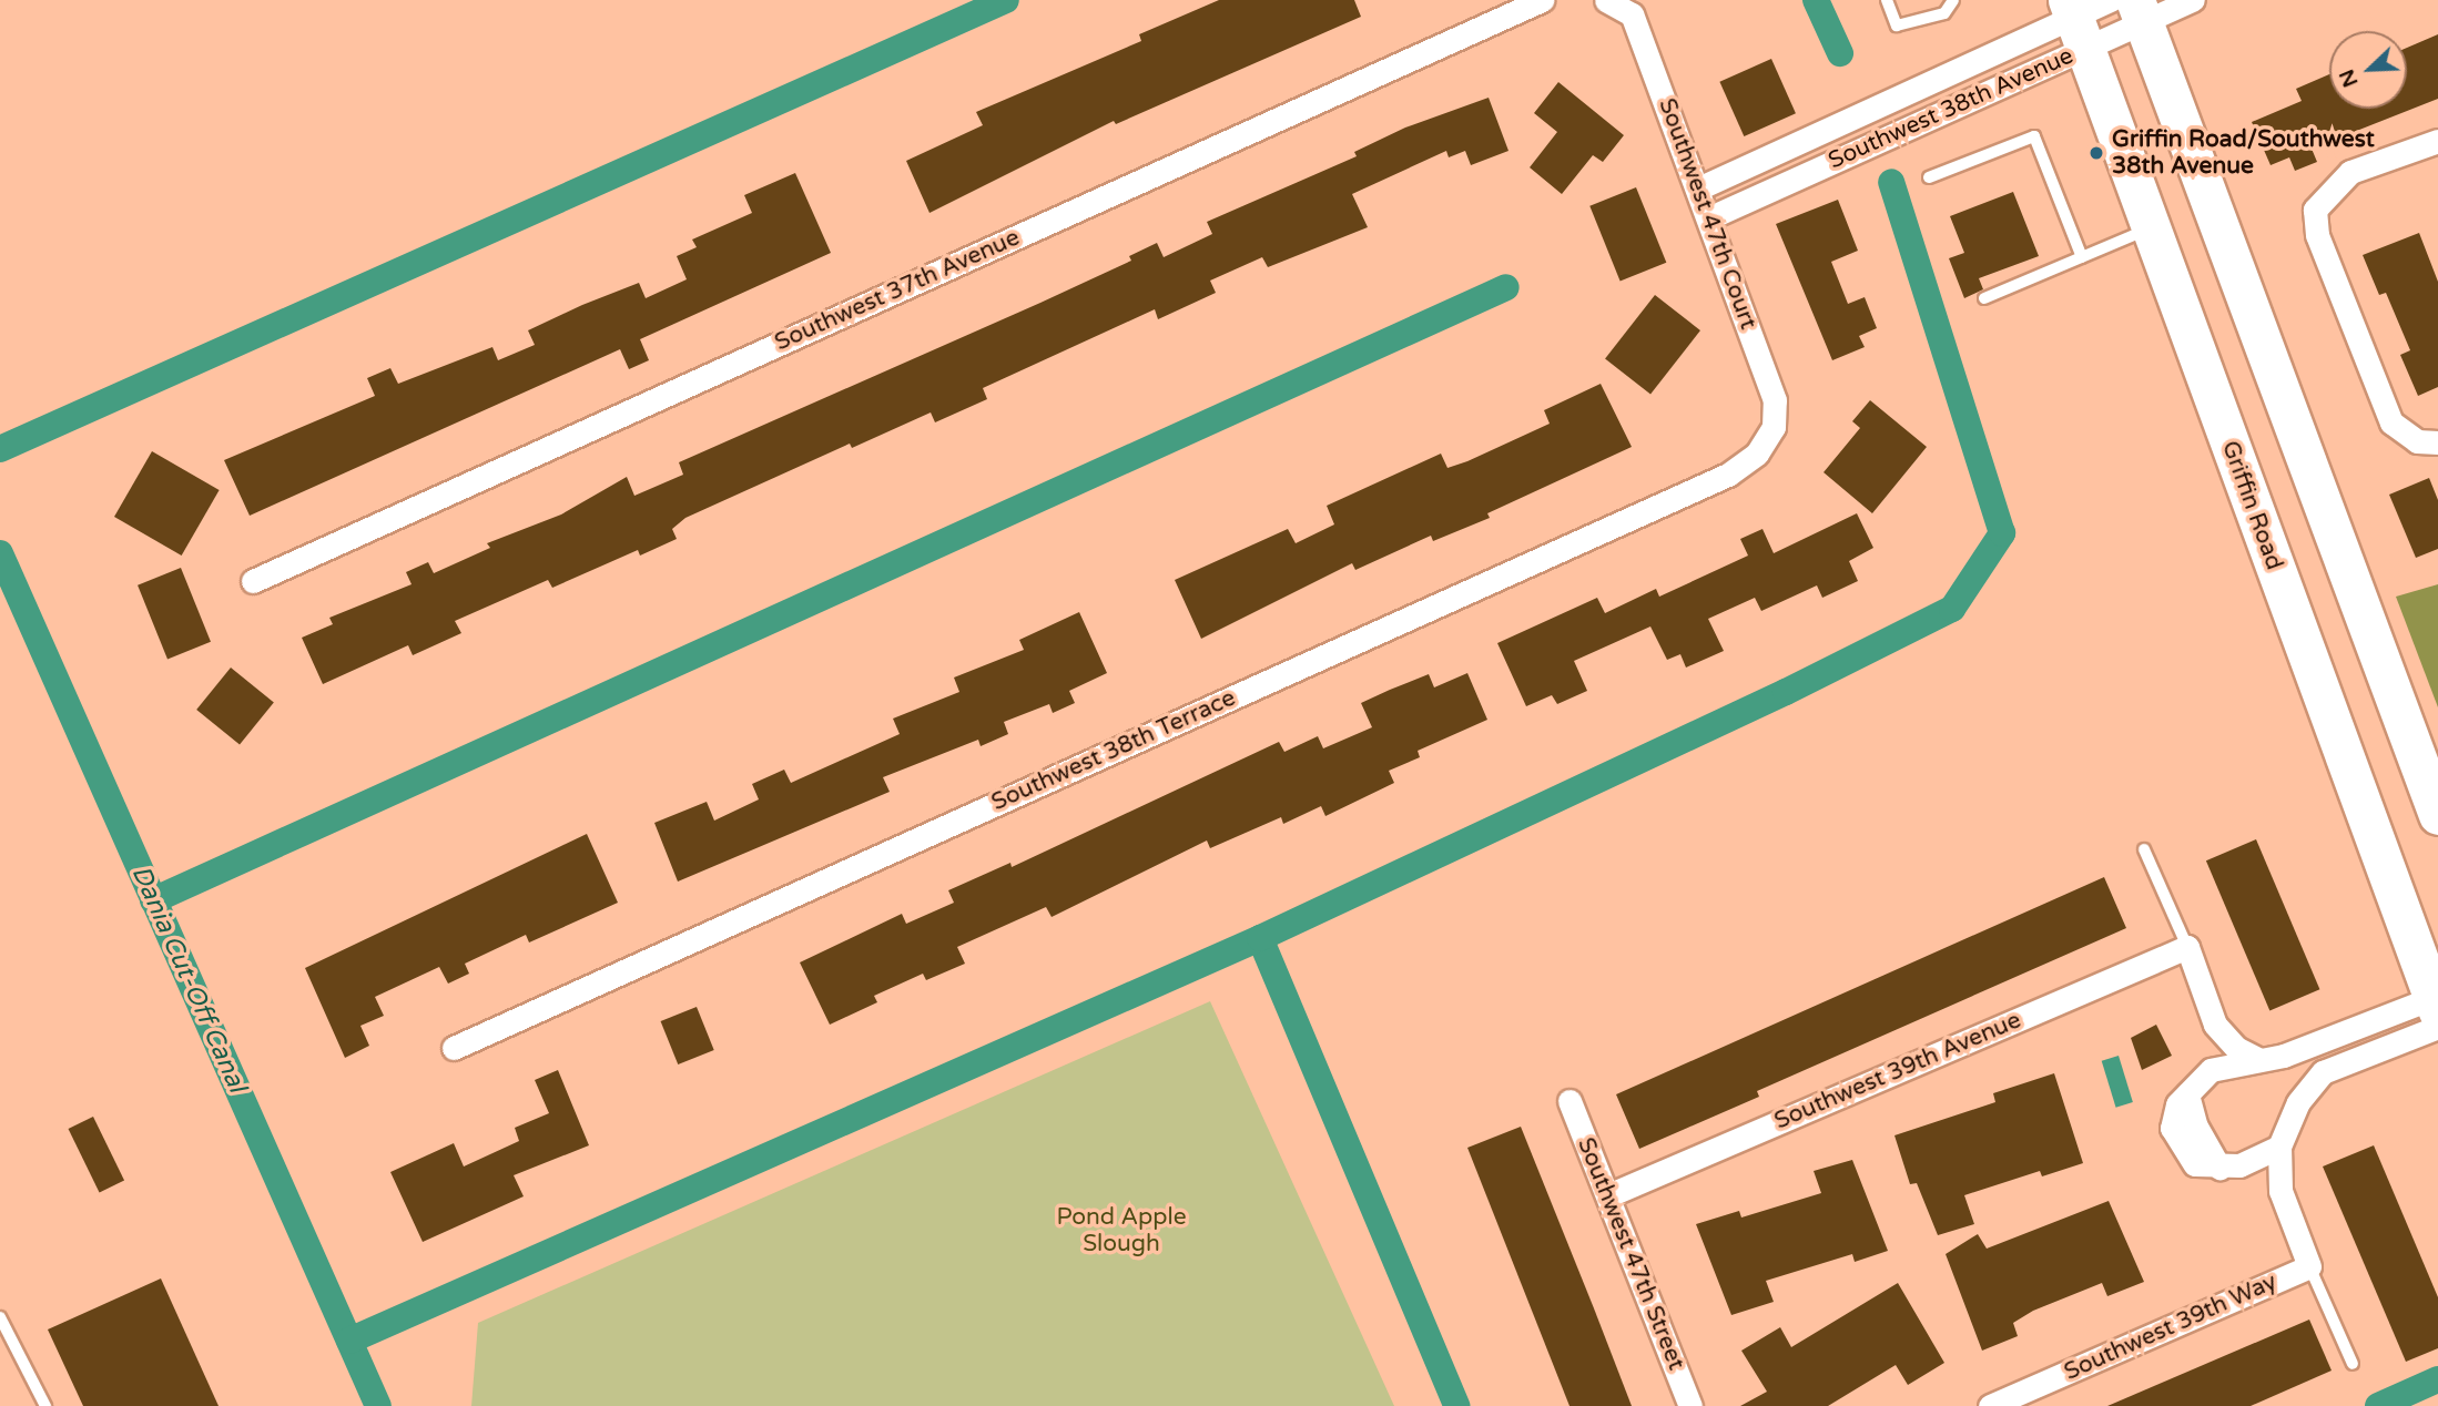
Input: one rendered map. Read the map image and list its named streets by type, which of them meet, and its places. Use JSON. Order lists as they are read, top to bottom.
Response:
{
  "streets": {
    "main road": ["Griffin Road"],
    "street": [
      "Southwest 38th Avenue",
      "Southwest 47th Court",
      "Southwest 37th Avenue",
      "Southwest 38th Terrace",
      "Southwest 39th Avenue",
      "Southwest 47th Street",
      "Southwest 39th Way"
    ]
  },
  "crossings": [
    ["Southwest 38th Avenue", "Southwest 47th Court"],
    ["Southwest 38th Avenue", "Griffin Road"],
    ["Southwest 47th Court", "Southwest 38th Terrace"],
    ["Southwest 39th Avenue", "Southwest 47th Street"]
  ],
  "water": ["Dania Cut-Off Canal"],
  "parks": ["Pond Apple Slough"],
  "places": ["Griffin Road/Southwest 38th Avenue"],
  "north": "bottom left"
}
